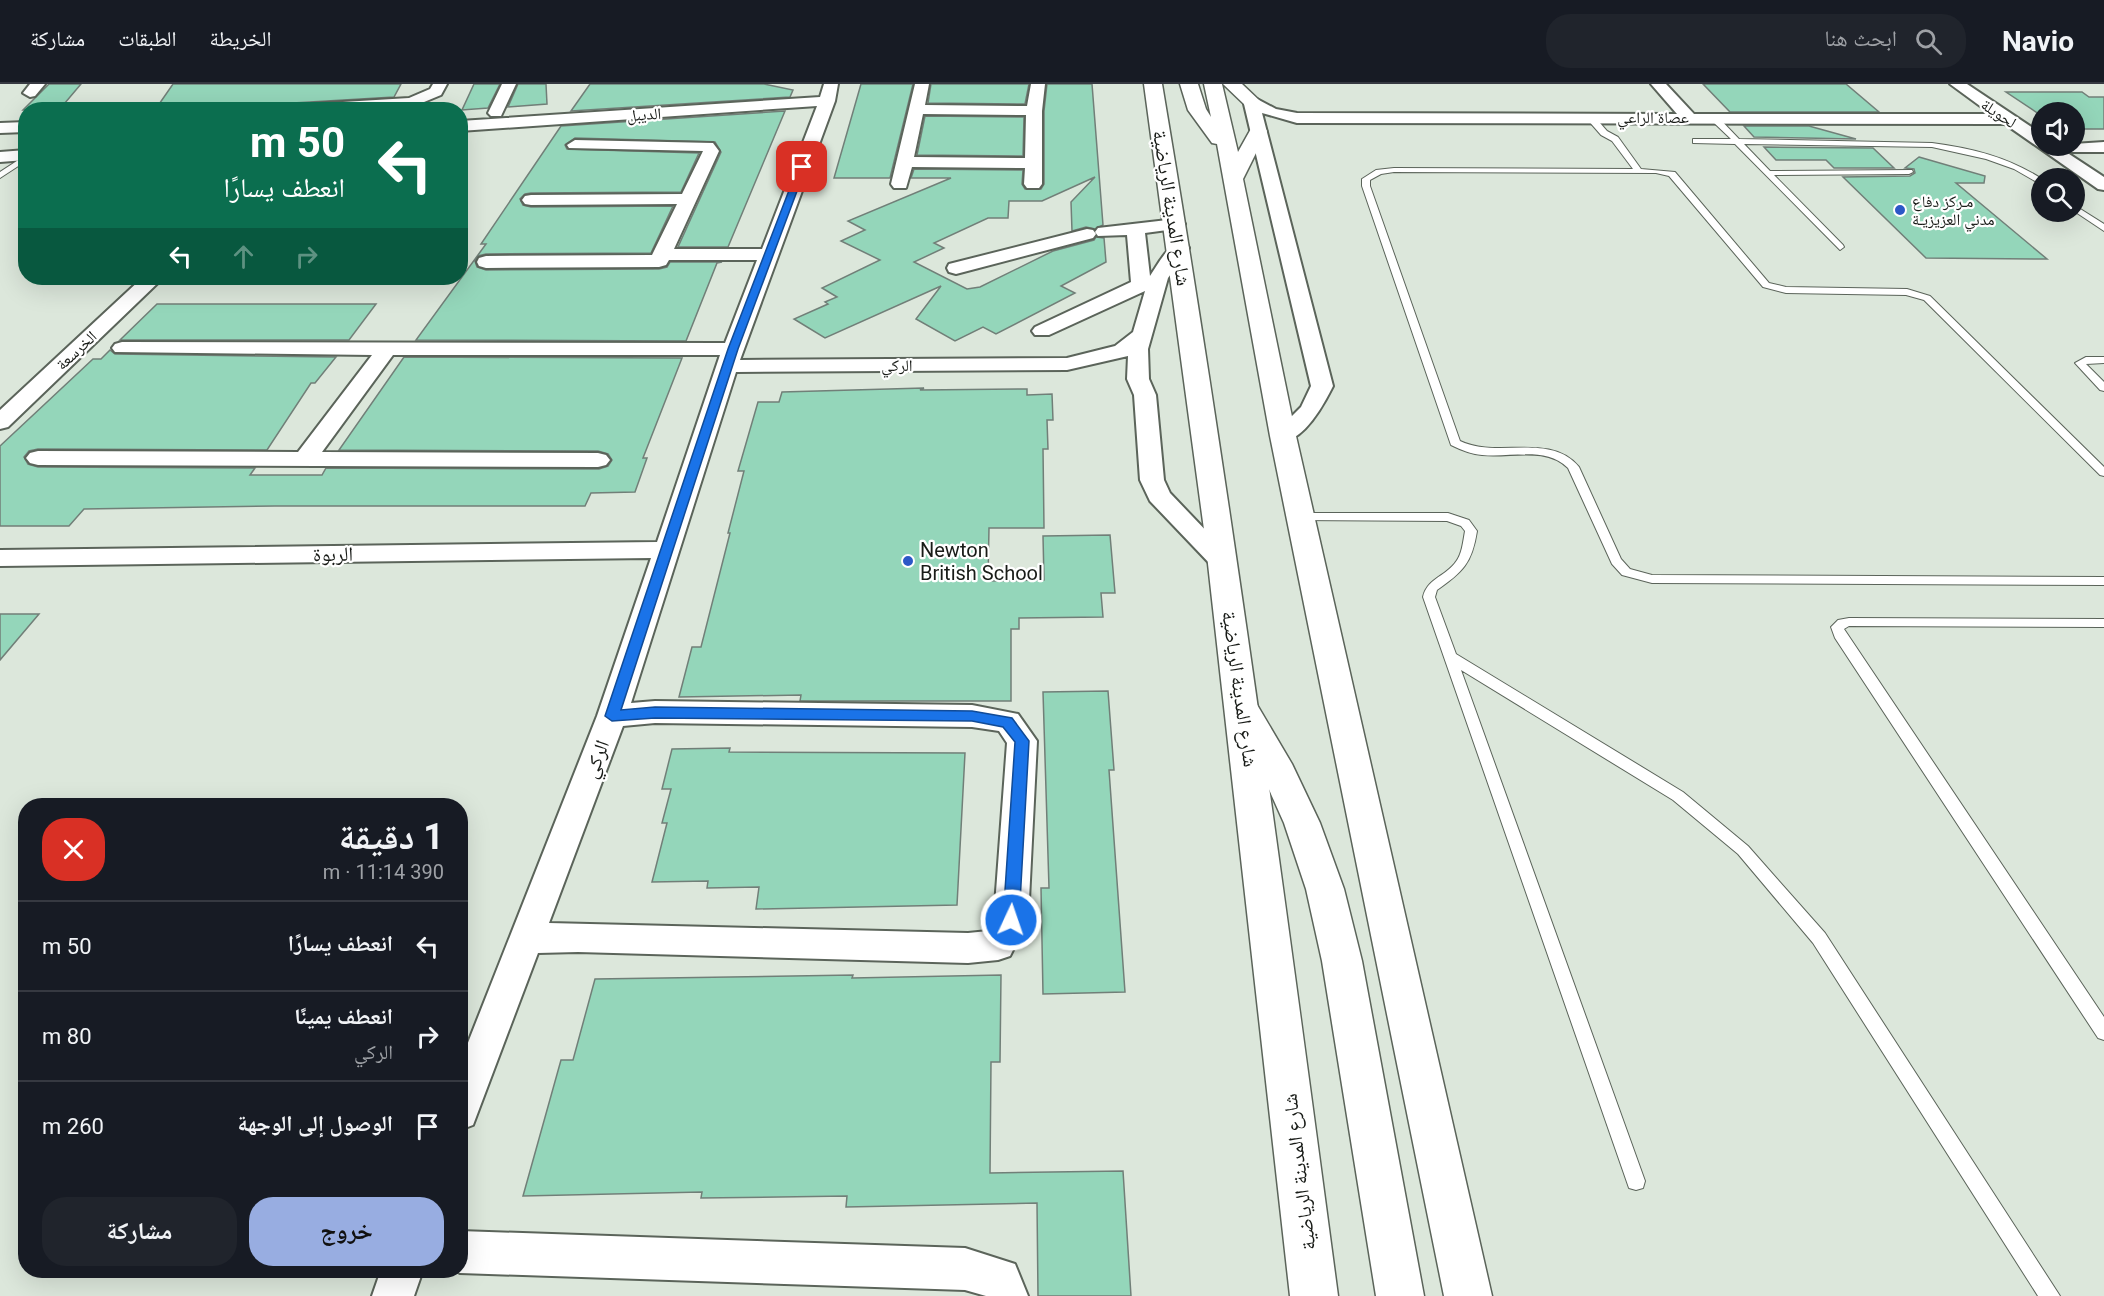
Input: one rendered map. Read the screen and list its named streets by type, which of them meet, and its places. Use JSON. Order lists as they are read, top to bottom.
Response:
{
  "streets": {
    "main road": ["شارع المدينة الرياضية"],
    "street": [
      "لحويلة",
      "الديبل",
      "عصاة الراعي",
      "الخرسعة",
      "الركي",
      "الربوة"
    ]
  },
  "crossings": [
    ["لحويلة", "عصاة الراعي"],
    ["الديبل", "الركي"],
    ["الركي", "الربوة"]
  ],
  "places": ["مـركز دفاع مدني العزيزيـة", "Newton British School"],
  "page": {
    "header": "Navio",
    "search": "ابحث هنا",
    "nav": ["الخريطة", "الطبقات", "مشاركة"],
    "turn": ["50 m", "انعطف يسارًا"],
    "heading": ["1 دقيقة", "390 m · 11:14"],
    "list": [
      {
        "name": "انعطف يسارًا",
        "value": "50 m"
      },
      {
        "name": "انعطف يمينًا",
        "note": "الركي",
        "value": "80 m"
      },
      {
        "name": "الوصول إلى الوجهة",
        "value": "260 m"
      }
    ],
    "buttons": ["خروج", "مشاركة"]
  }
}
